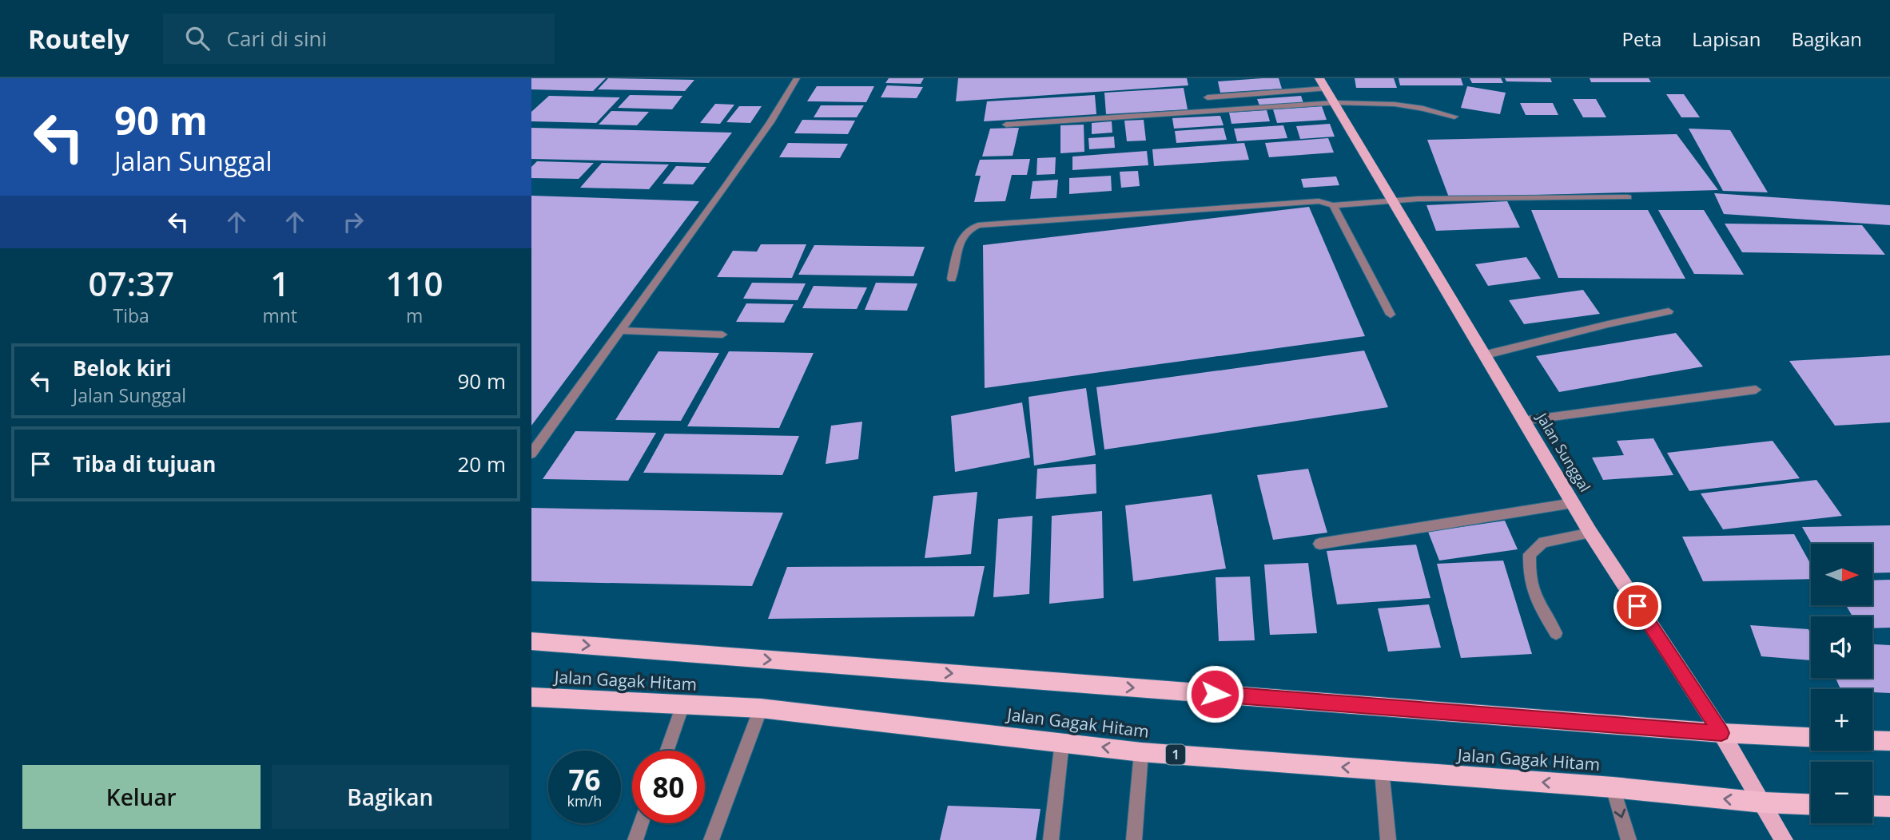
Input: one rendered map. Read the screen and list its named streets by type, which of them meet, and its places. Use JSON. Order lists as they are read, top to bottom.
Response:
{
  "streets": {
    "highway": ["Jalan Gagak Hitam", "1"],
    "main road": ["Jalan Sunggal"]
  },
  "crossings": [
    ["Jalan Sunggal", "Jalan Gagak Hitam"]
  ],
  "north": "right",
  "page": {
    "header": "Routely",
    "search": "Cari di sini",
    "nav": ["Peta", "Lapisan", "Bagikan"],
    "turn": ["90 m", "Jalan Sunggal"],
    "eta": [
      "07:37",
      "Tiba",
      "1",
      "mnt",
      "110",
      "m"
    ],
    "list": [
      {
        "name": "Belok kiri",
        "note": "Jalan Sunggal",
        "value": "90 m"
      },
      {
        "name": "Tiba di tujuan",
        "value": "20 m"
      }
    ],
    "map_buttons": ["+", "−"],
    "speed": "76 km/h",
    "limit": "80",
    "buttons": ["Keluar", "Bagikan"]
  }
}
